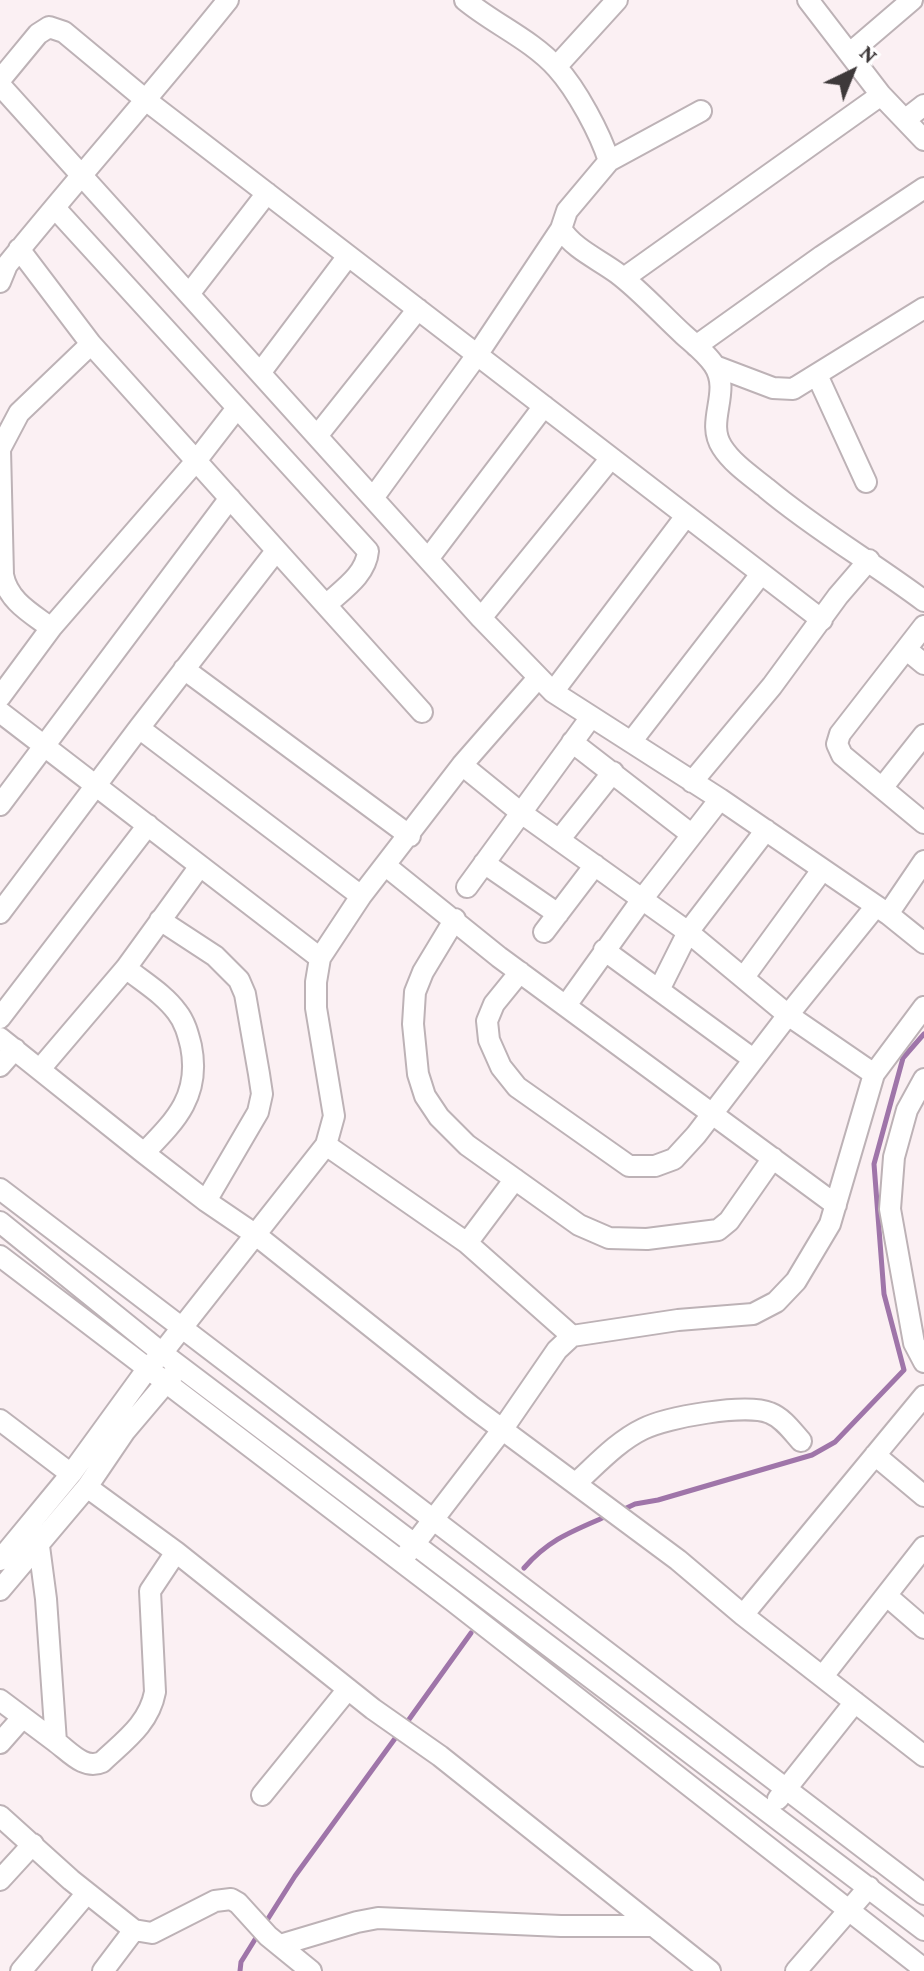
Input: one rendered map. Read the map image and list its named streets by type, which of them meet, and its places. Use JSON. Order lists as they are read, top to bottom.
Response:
{
  "north": "top right"
}
